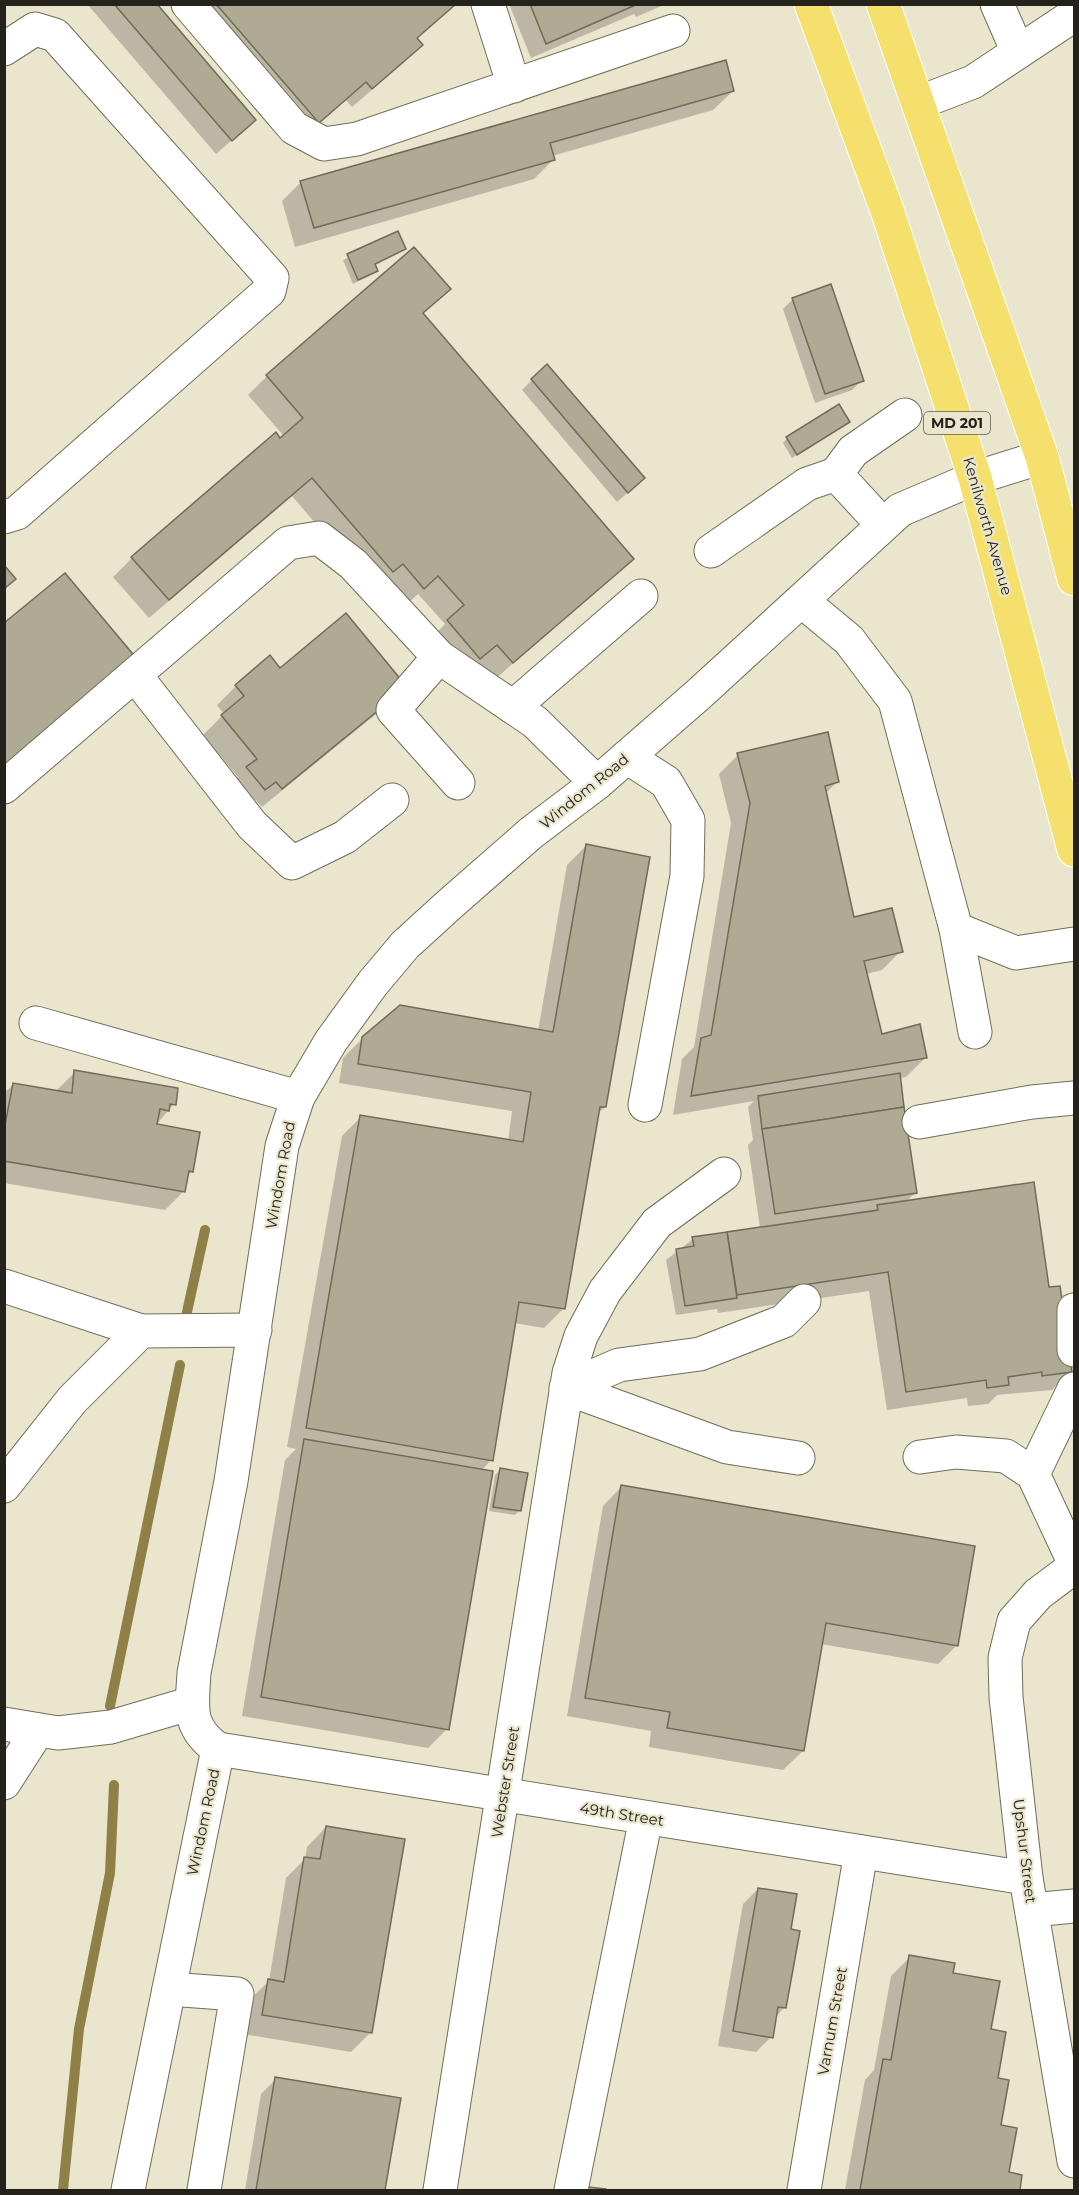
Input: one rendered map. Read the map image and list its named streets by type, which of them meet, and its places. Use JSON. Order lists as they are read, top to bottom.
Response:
{
  "streets": {
    "main road": ["MD 201", "Kenilworth Avenue"],
    "street": [
      "Windom Road",
      "Webster Street",
      "49th Street",
      "Upshur Street",
      "Varnum Street"
    ]
  },
  "crossings": [
    ["Kenilworth Avenue", "Windom Road"],
    ["Windom Road", "49th Street"],
    ["Webster Street", "49th Street"],
    ["49th Street", "Upshur Street"],
    ["49th Street", "Varnum Street"]
  ]
}
